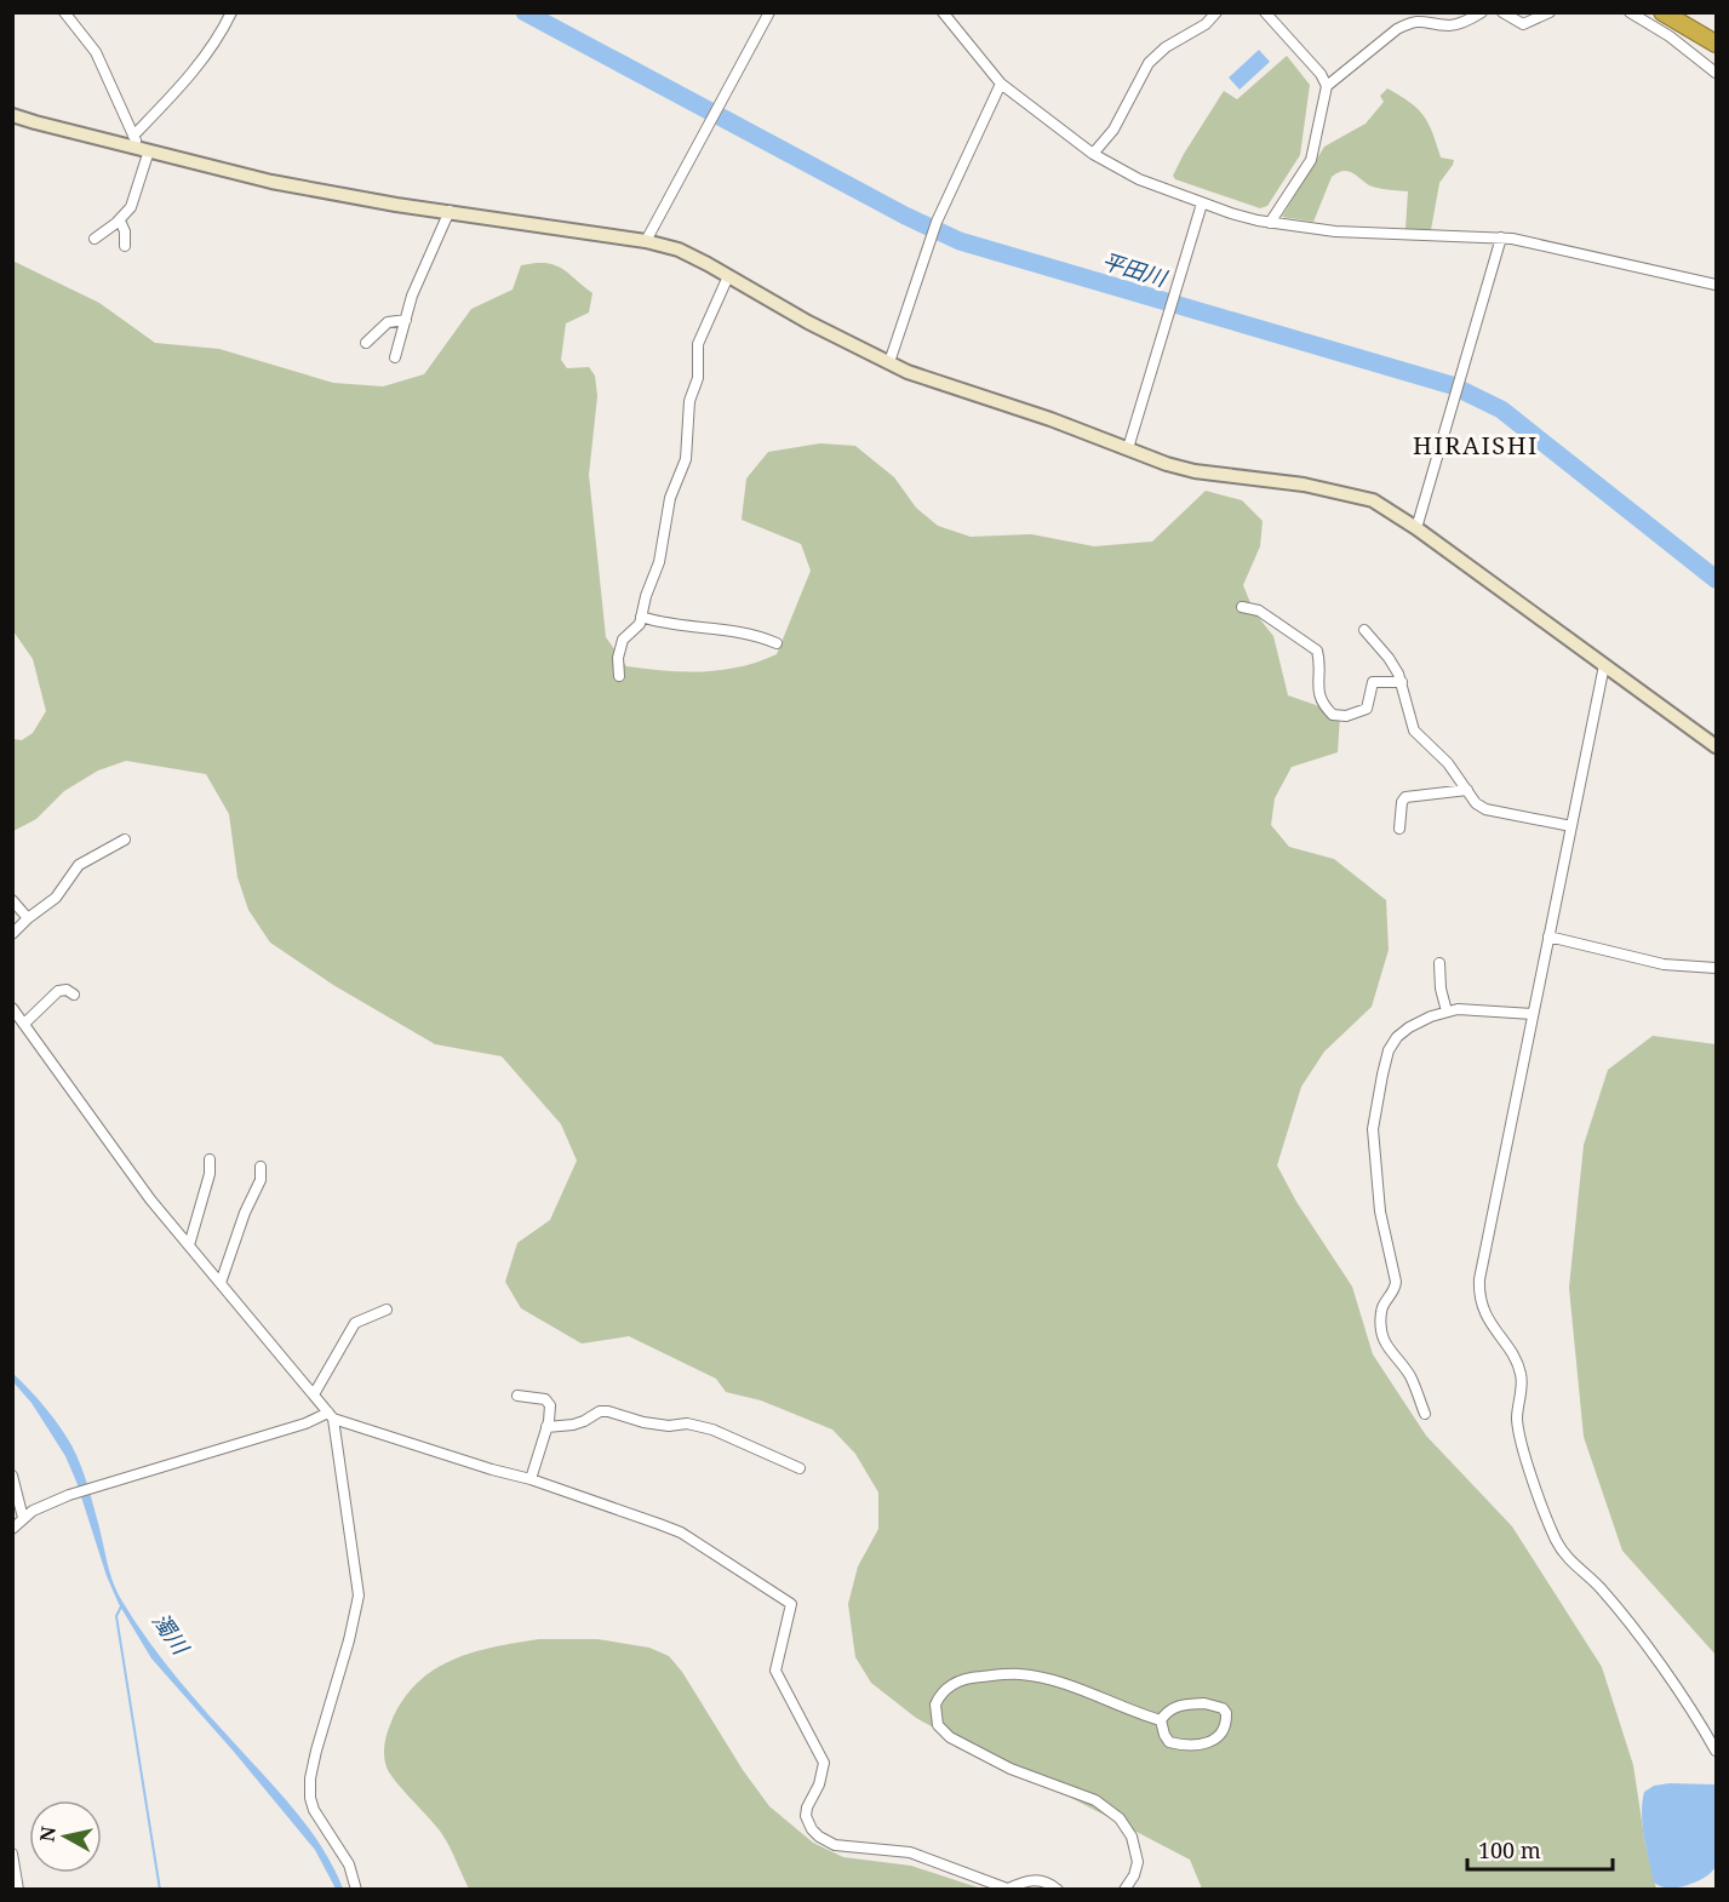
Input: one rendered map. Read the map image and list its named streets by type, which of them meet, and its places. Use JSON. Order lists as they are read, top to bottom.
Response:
{
  "districts": ["HIRAISHI"],
  "water": ["平田川", "濁川"],
  "scale_bar": "100 m",
  "north": "left"
}
